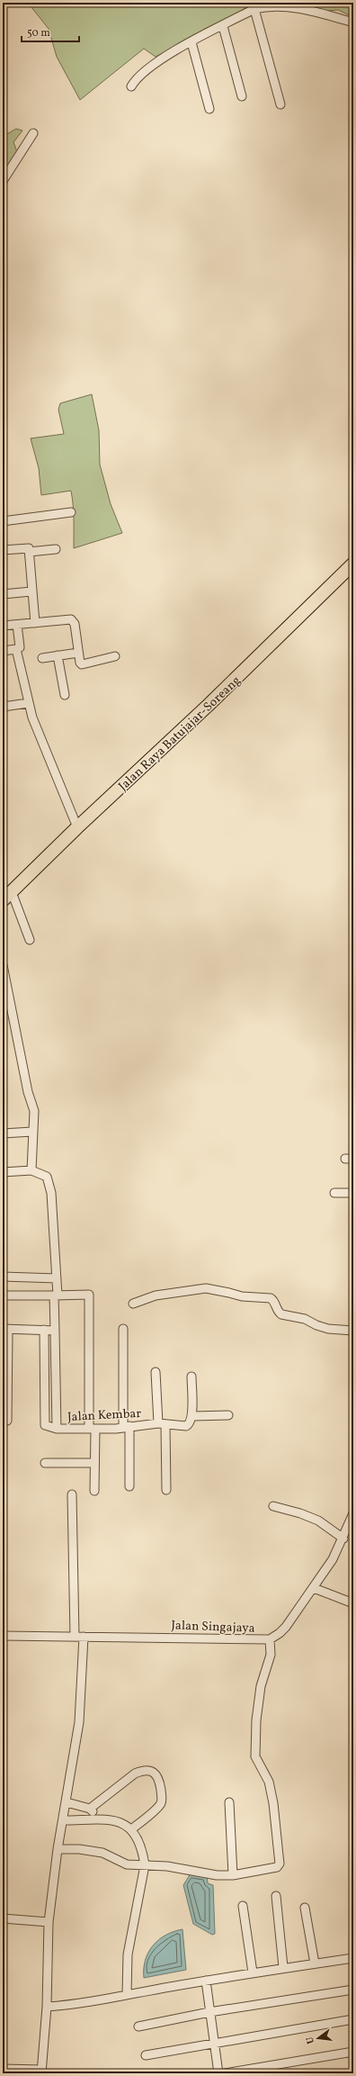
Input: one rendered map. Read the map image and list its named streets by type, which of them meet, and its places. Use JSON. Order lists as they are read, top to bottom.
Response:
{
  "streets": {
    "highway": ["Jalan Raya Batujajar-Soreang"],
    "street": ["Jalan Kembar", "Jalan Singajaya"]
  },
  "scale_bar": "50 m",
  "north": "left"
}
